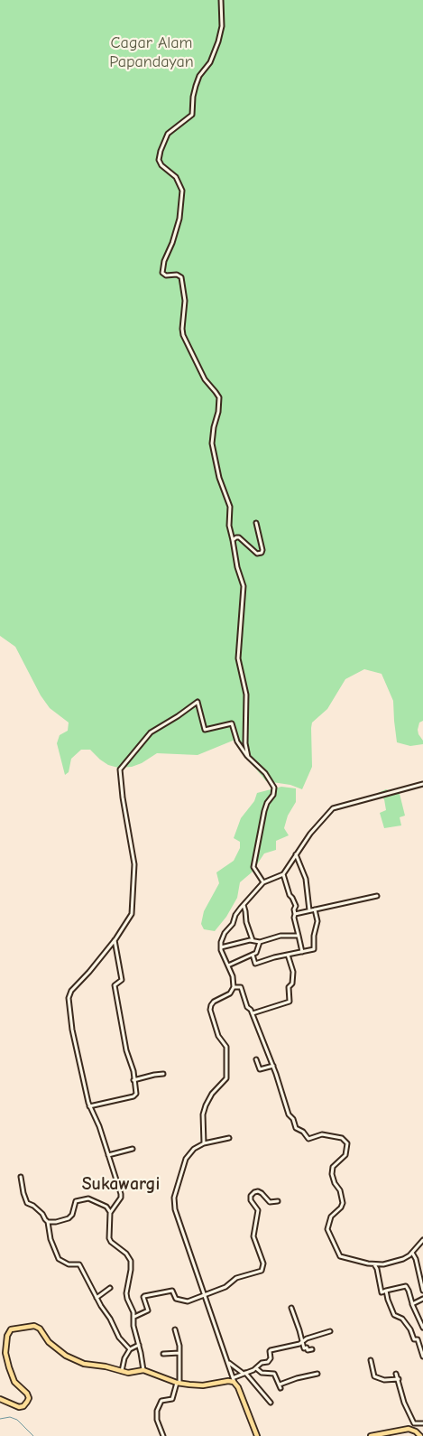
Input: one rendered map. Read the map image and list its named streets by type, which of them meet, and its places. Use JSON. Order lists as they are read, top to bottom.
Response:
{
  "districts": ["Sukawargi"],
  "parks": ["Cagar Alam Papandayan"]
}
